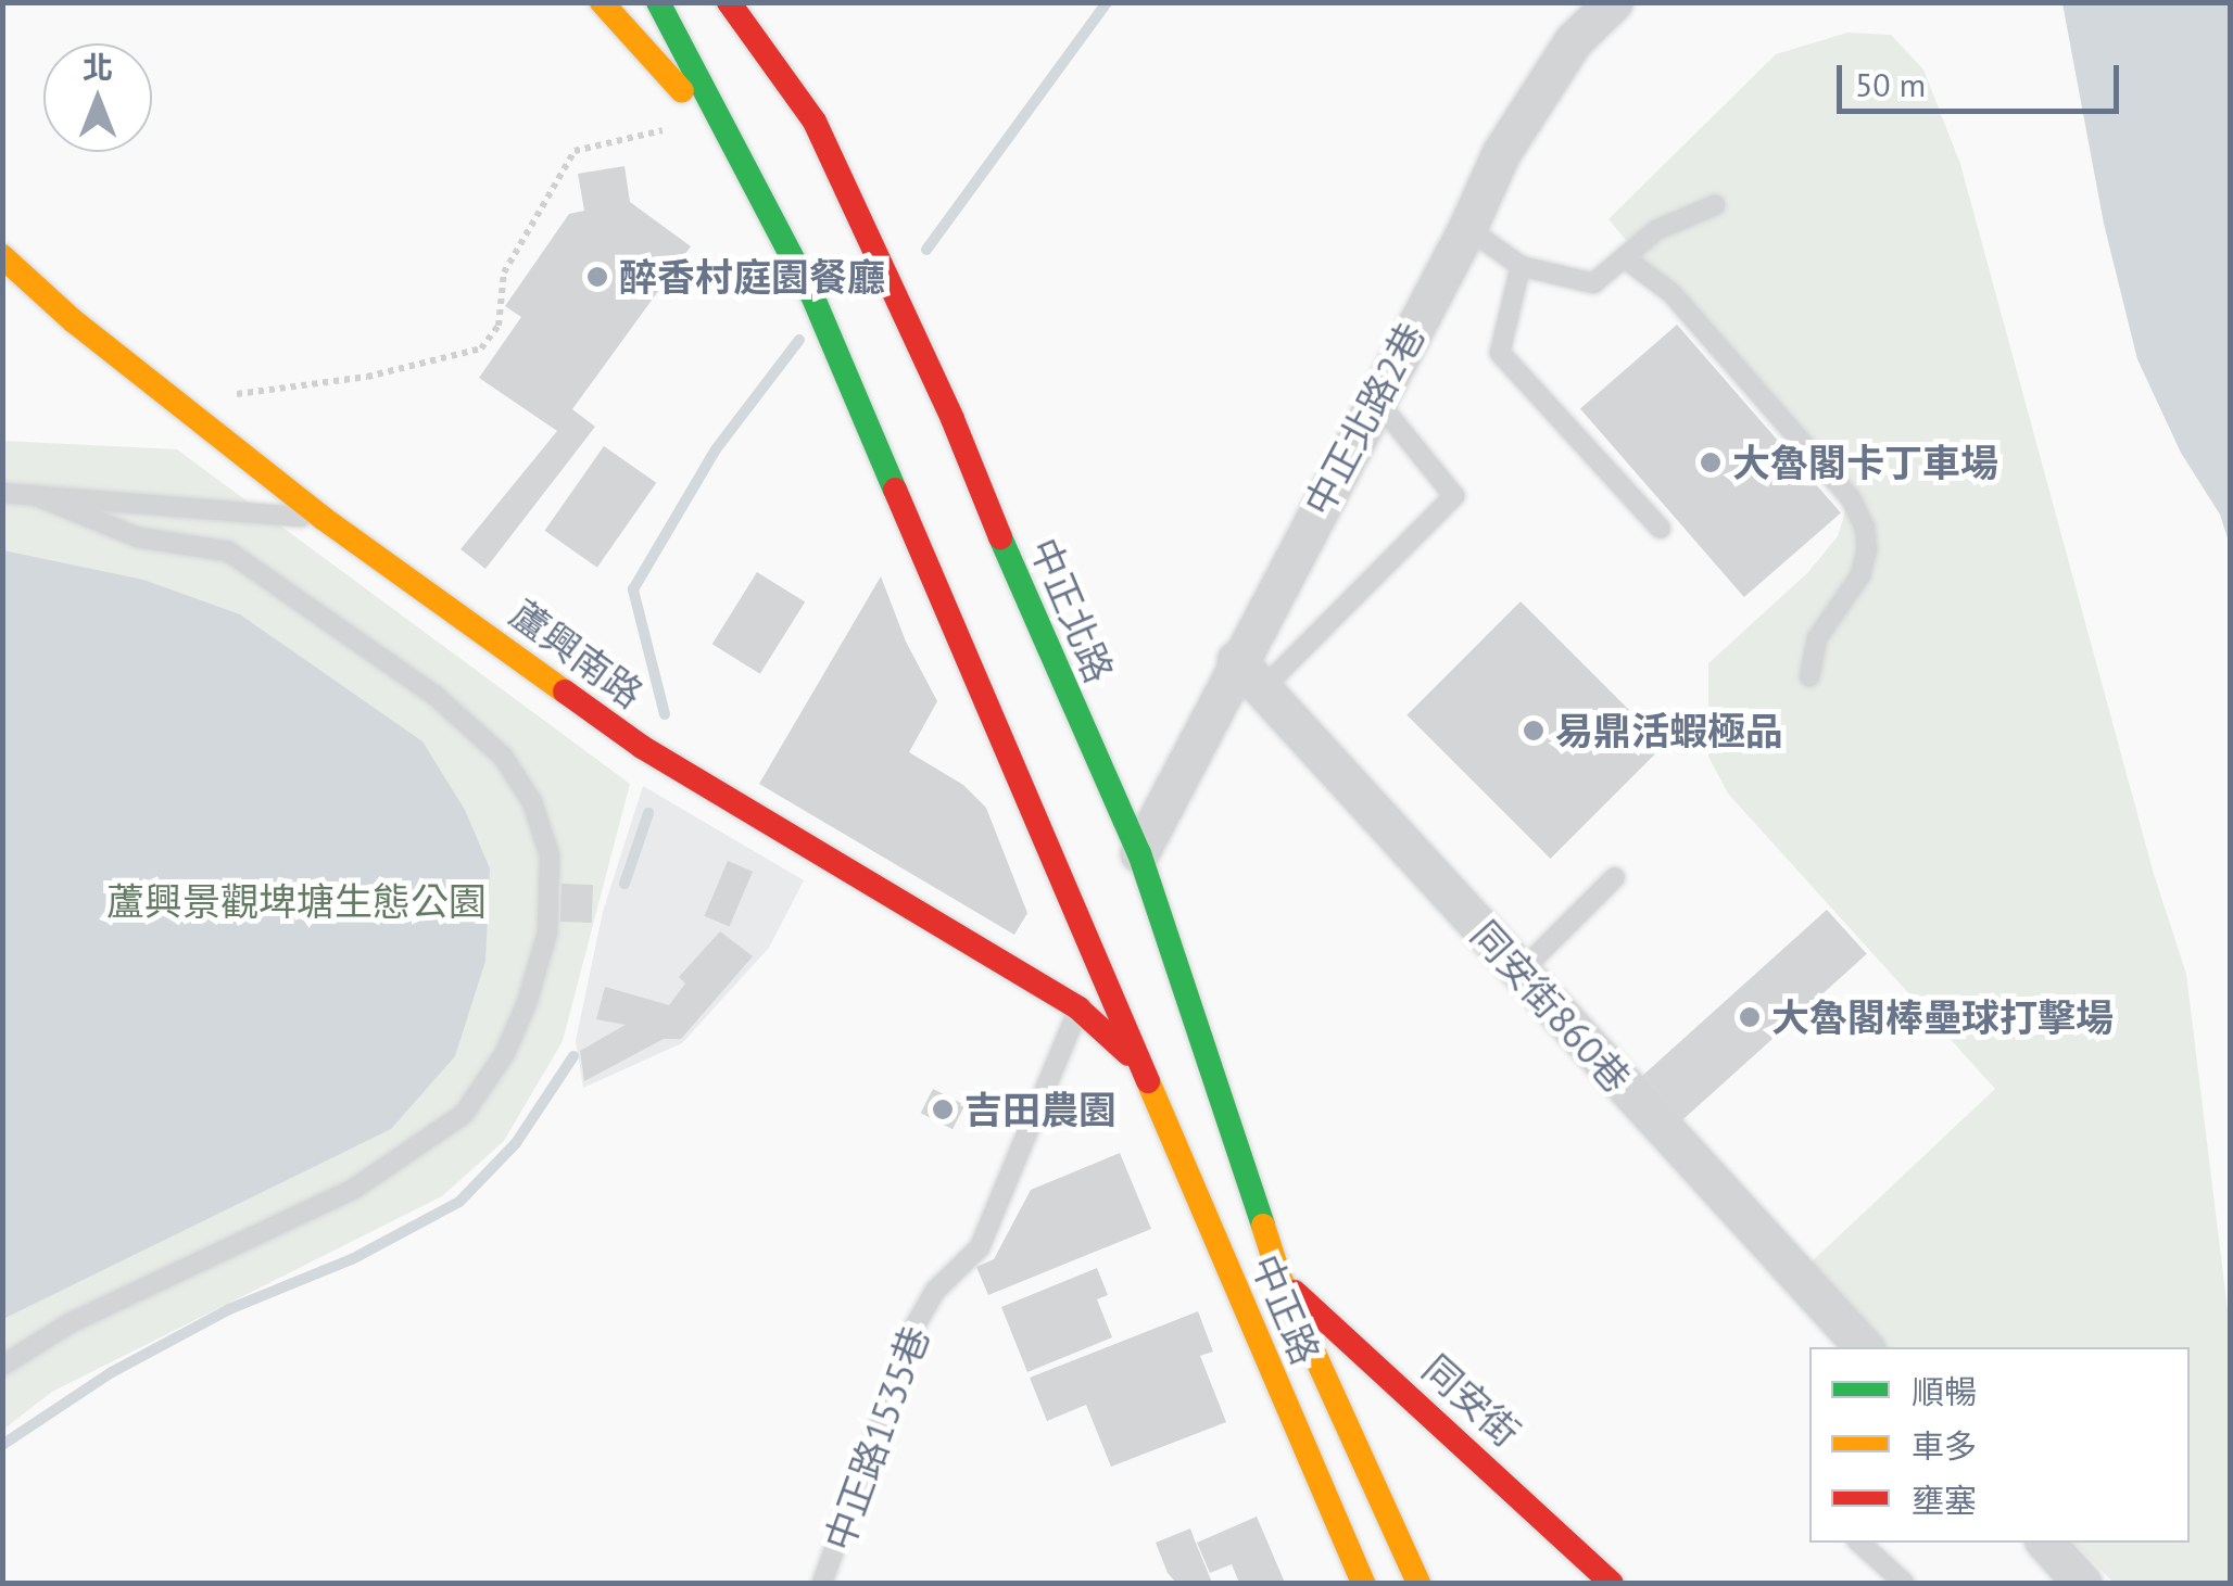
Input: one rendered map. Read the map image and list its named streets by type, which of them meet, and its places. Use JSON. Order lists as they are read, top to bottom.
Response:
{
  "streets": {
    "street": [
      "中正北路2巷",
      "中正北路",
      "蘆興南路",
      "同安街860巷",
      "中正路",
      "同安街"
    ],
    "lane": ["中正路1535巷"]
  },
  "crossings": [
    ["中正北路2巷", "中正北路"],
    ["中正北路2巷", "同安街860巷"],
    ["中正北路", "中正路"],
    ["中正北路", "同安街"],
    ["蘆興南路", "中正路"],
    ["蘆興南路", "中正路1535巷"],
    ["中正路", "同安街"]
  ],
  "parks": ["蘆興景觀埤塘生態公園"],
  "places": [
    "醉香村庭園餐廳",
    "大魯閣卡丁車場",
    "易鼎活蝦極品",
    "大魯閣棒壘球打擊場",
    "吉田農園"
  ],
  "legend": ["順暢", "車多", "壅塞"],
  "scale_bar": "50 m",
  "north": "top"
}
